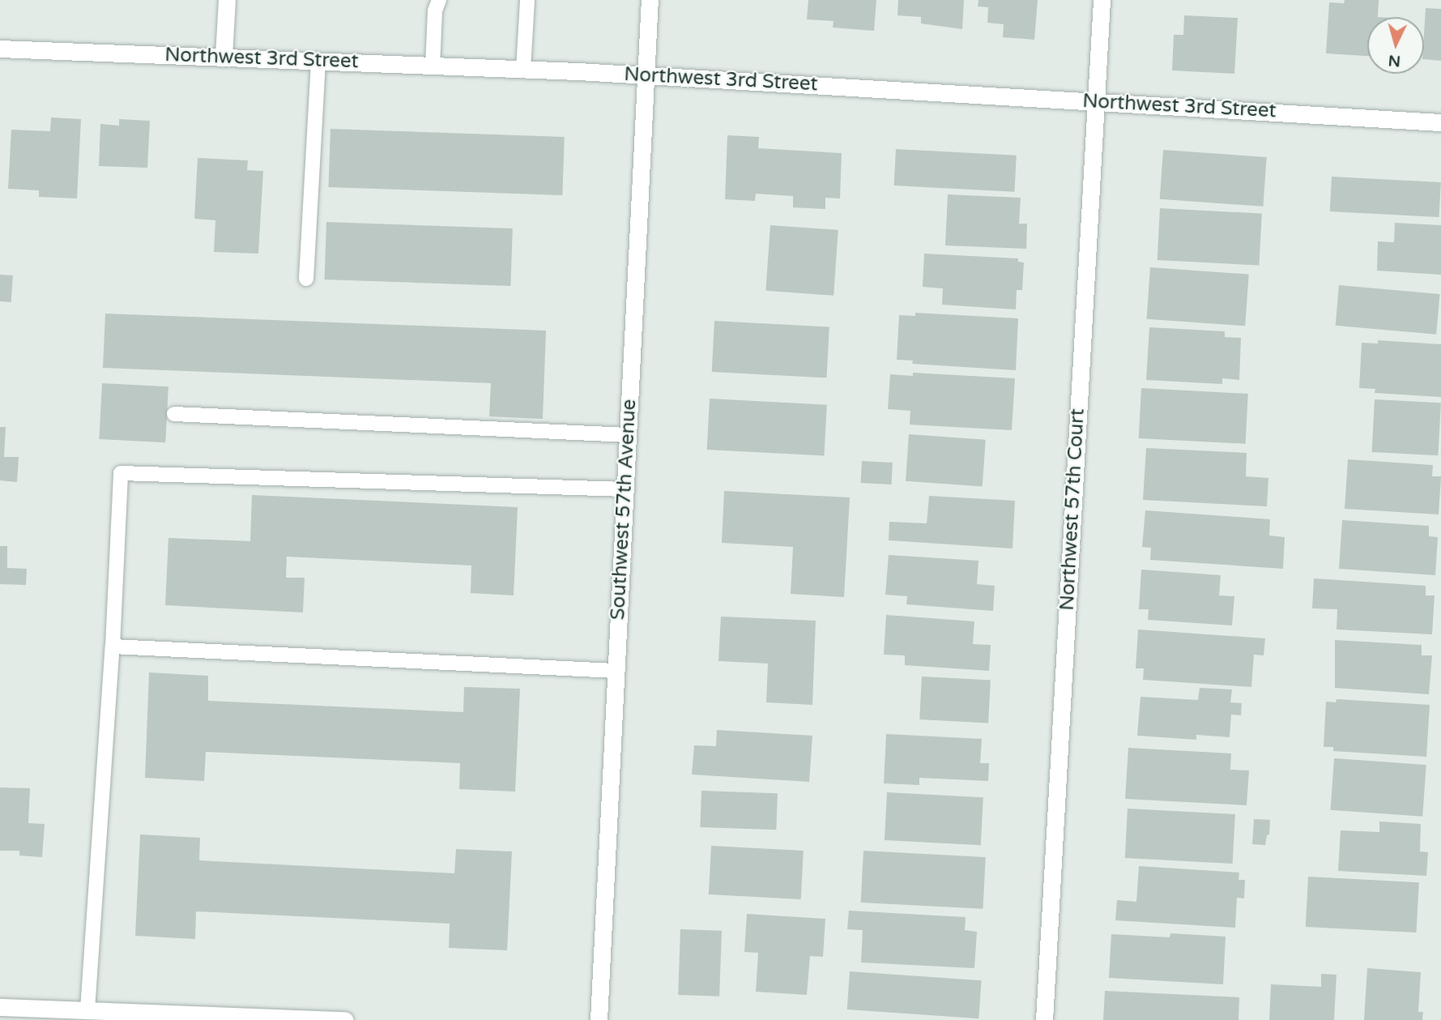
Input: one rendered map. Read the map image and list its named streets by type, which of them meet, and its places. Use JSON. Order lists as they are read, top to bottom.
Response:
{
  "streets": {
    "street": ["Northwest 3rd Street", "Southwest 57th Avenue", "Northwest 57th Court"]
  },
  "crossings": [
    ["Northwest 3rd Street", "Southwest 57th Avenue"],
    ["Northwest 3rd Street", "Northwest 57th Court"]
  ],
  "north": "bottom"
}
